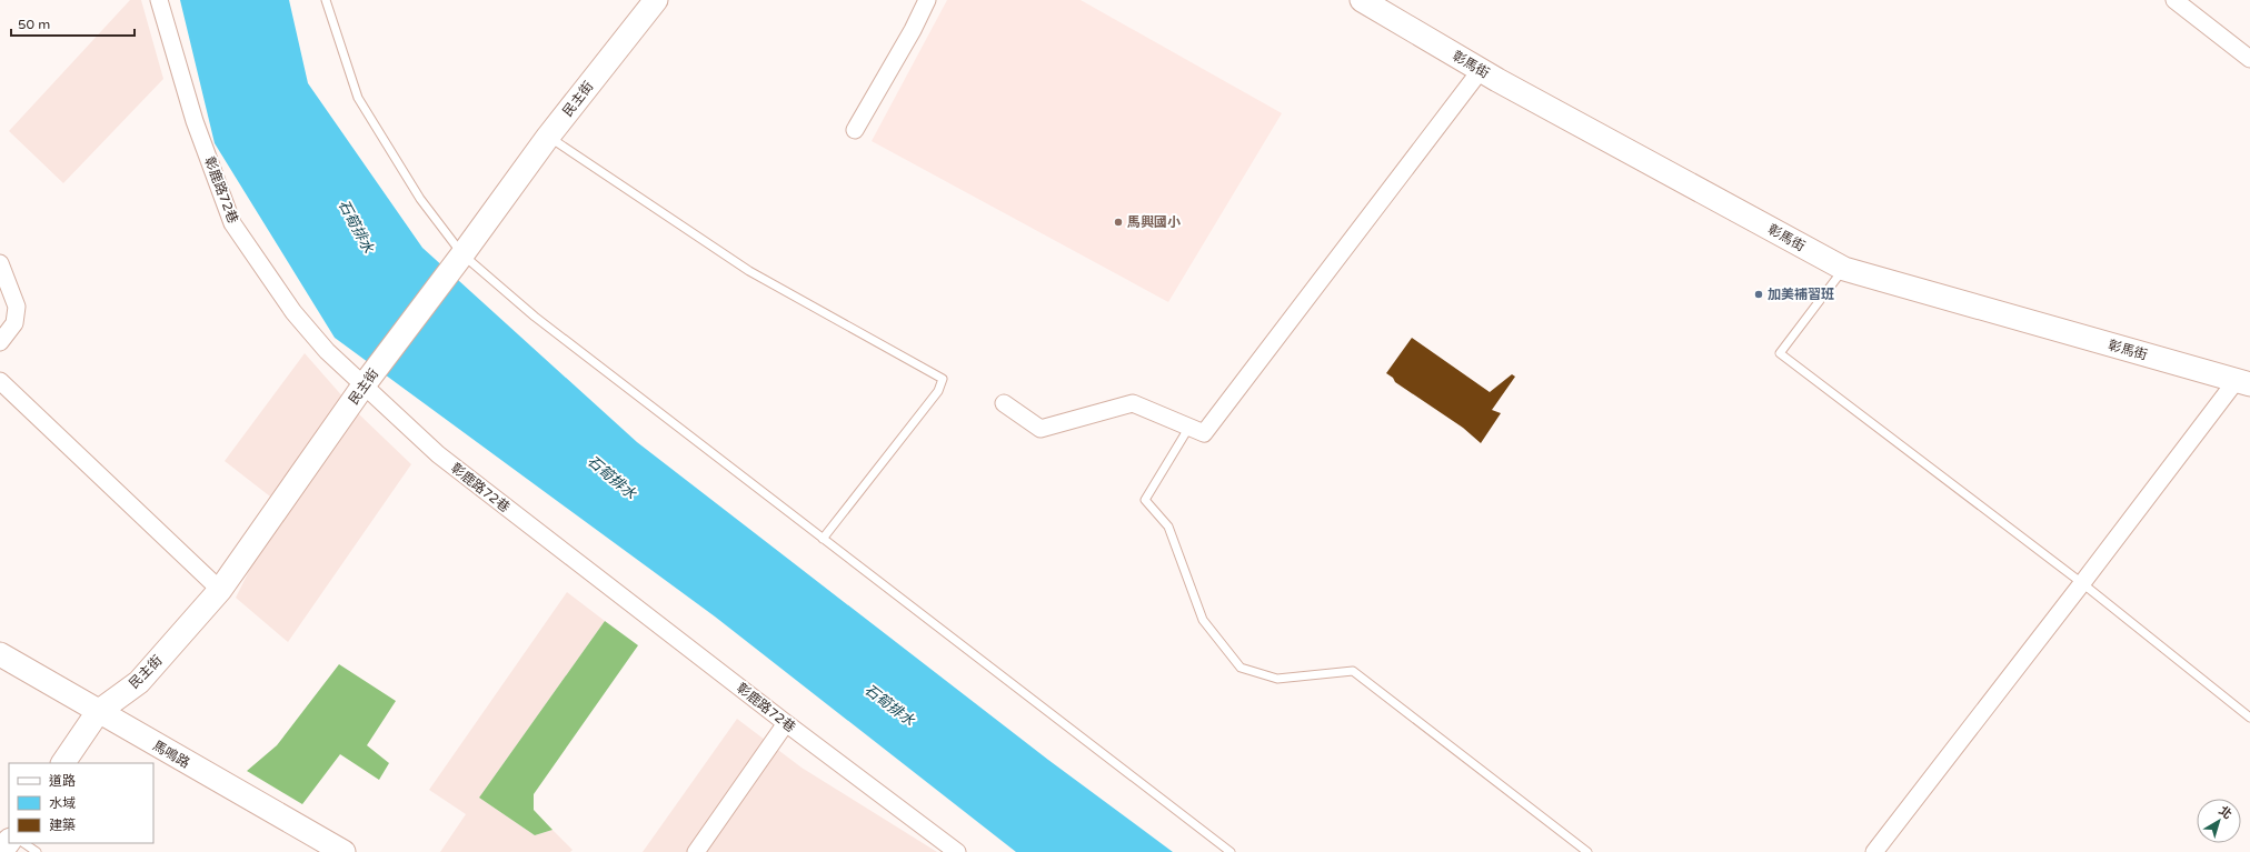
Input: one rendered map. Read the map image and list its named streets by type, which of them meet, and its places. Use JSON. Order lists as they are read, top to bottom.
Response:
{
  "streets": {
    "street": [
      "彰馬街",
      "民主街",
      "彰鹿路72巷",
      "馬鳴路"
    ]
  },
  "crossings": [
    ["民主街", "彰鹿路72巷"],
    ["民主街", "馬鳴路"]
  ],
  "water": ["石筍排水"],
  "places": ["馬興國小", "加美補習班"],
  "legend": ["道路", "水域", "建築"],
  "scale_bar": "50 m",
  "north": "top right"
}
